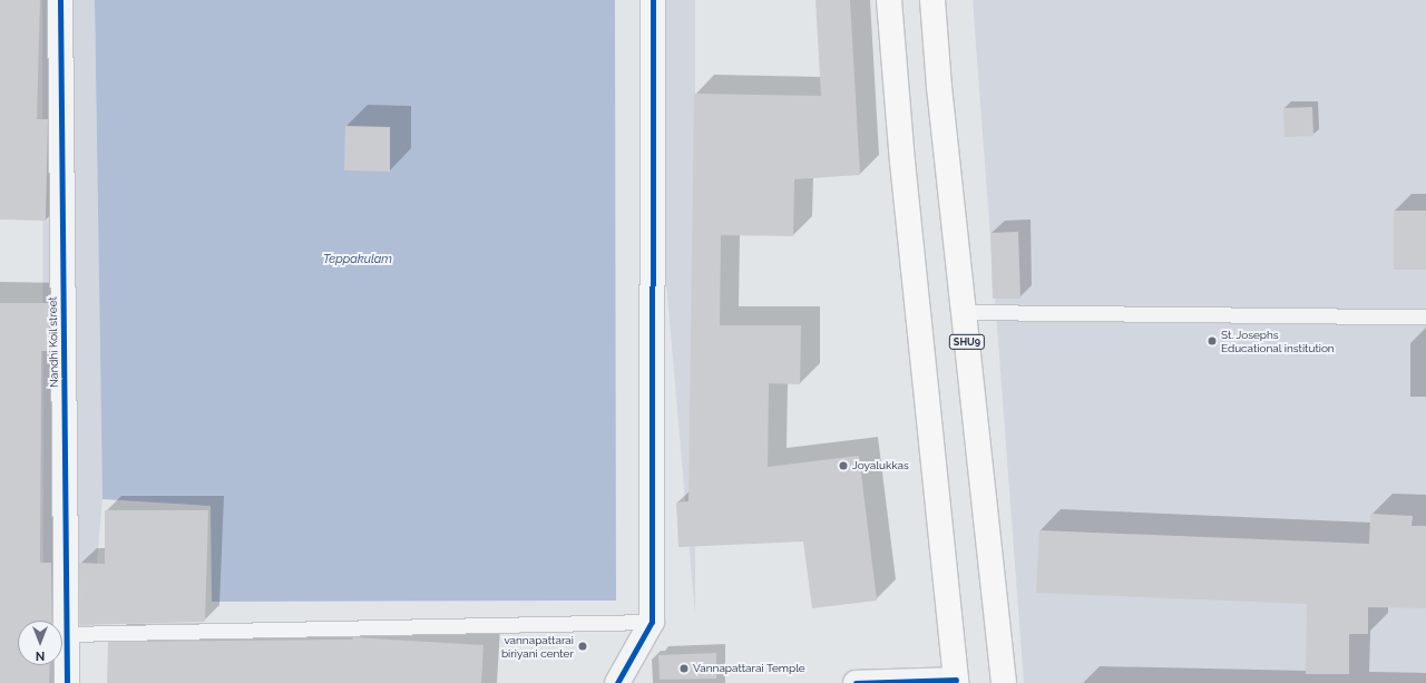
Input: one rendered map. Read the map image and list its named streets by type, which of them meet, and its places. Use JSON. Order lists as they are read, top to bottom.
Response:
{
  "streets": {
    "main road": ["SHU9"],
    "street": ["Nandhi Koil street"]
  },
  "water": ["Teppakulam"],
  "places": [
    "St. Josephs Educational institution",
    "Joyalukkas",
    "vannapattarai biriyani center",
    "Vannapattarai Temple"
  ],
  "north": "bottom"
}
